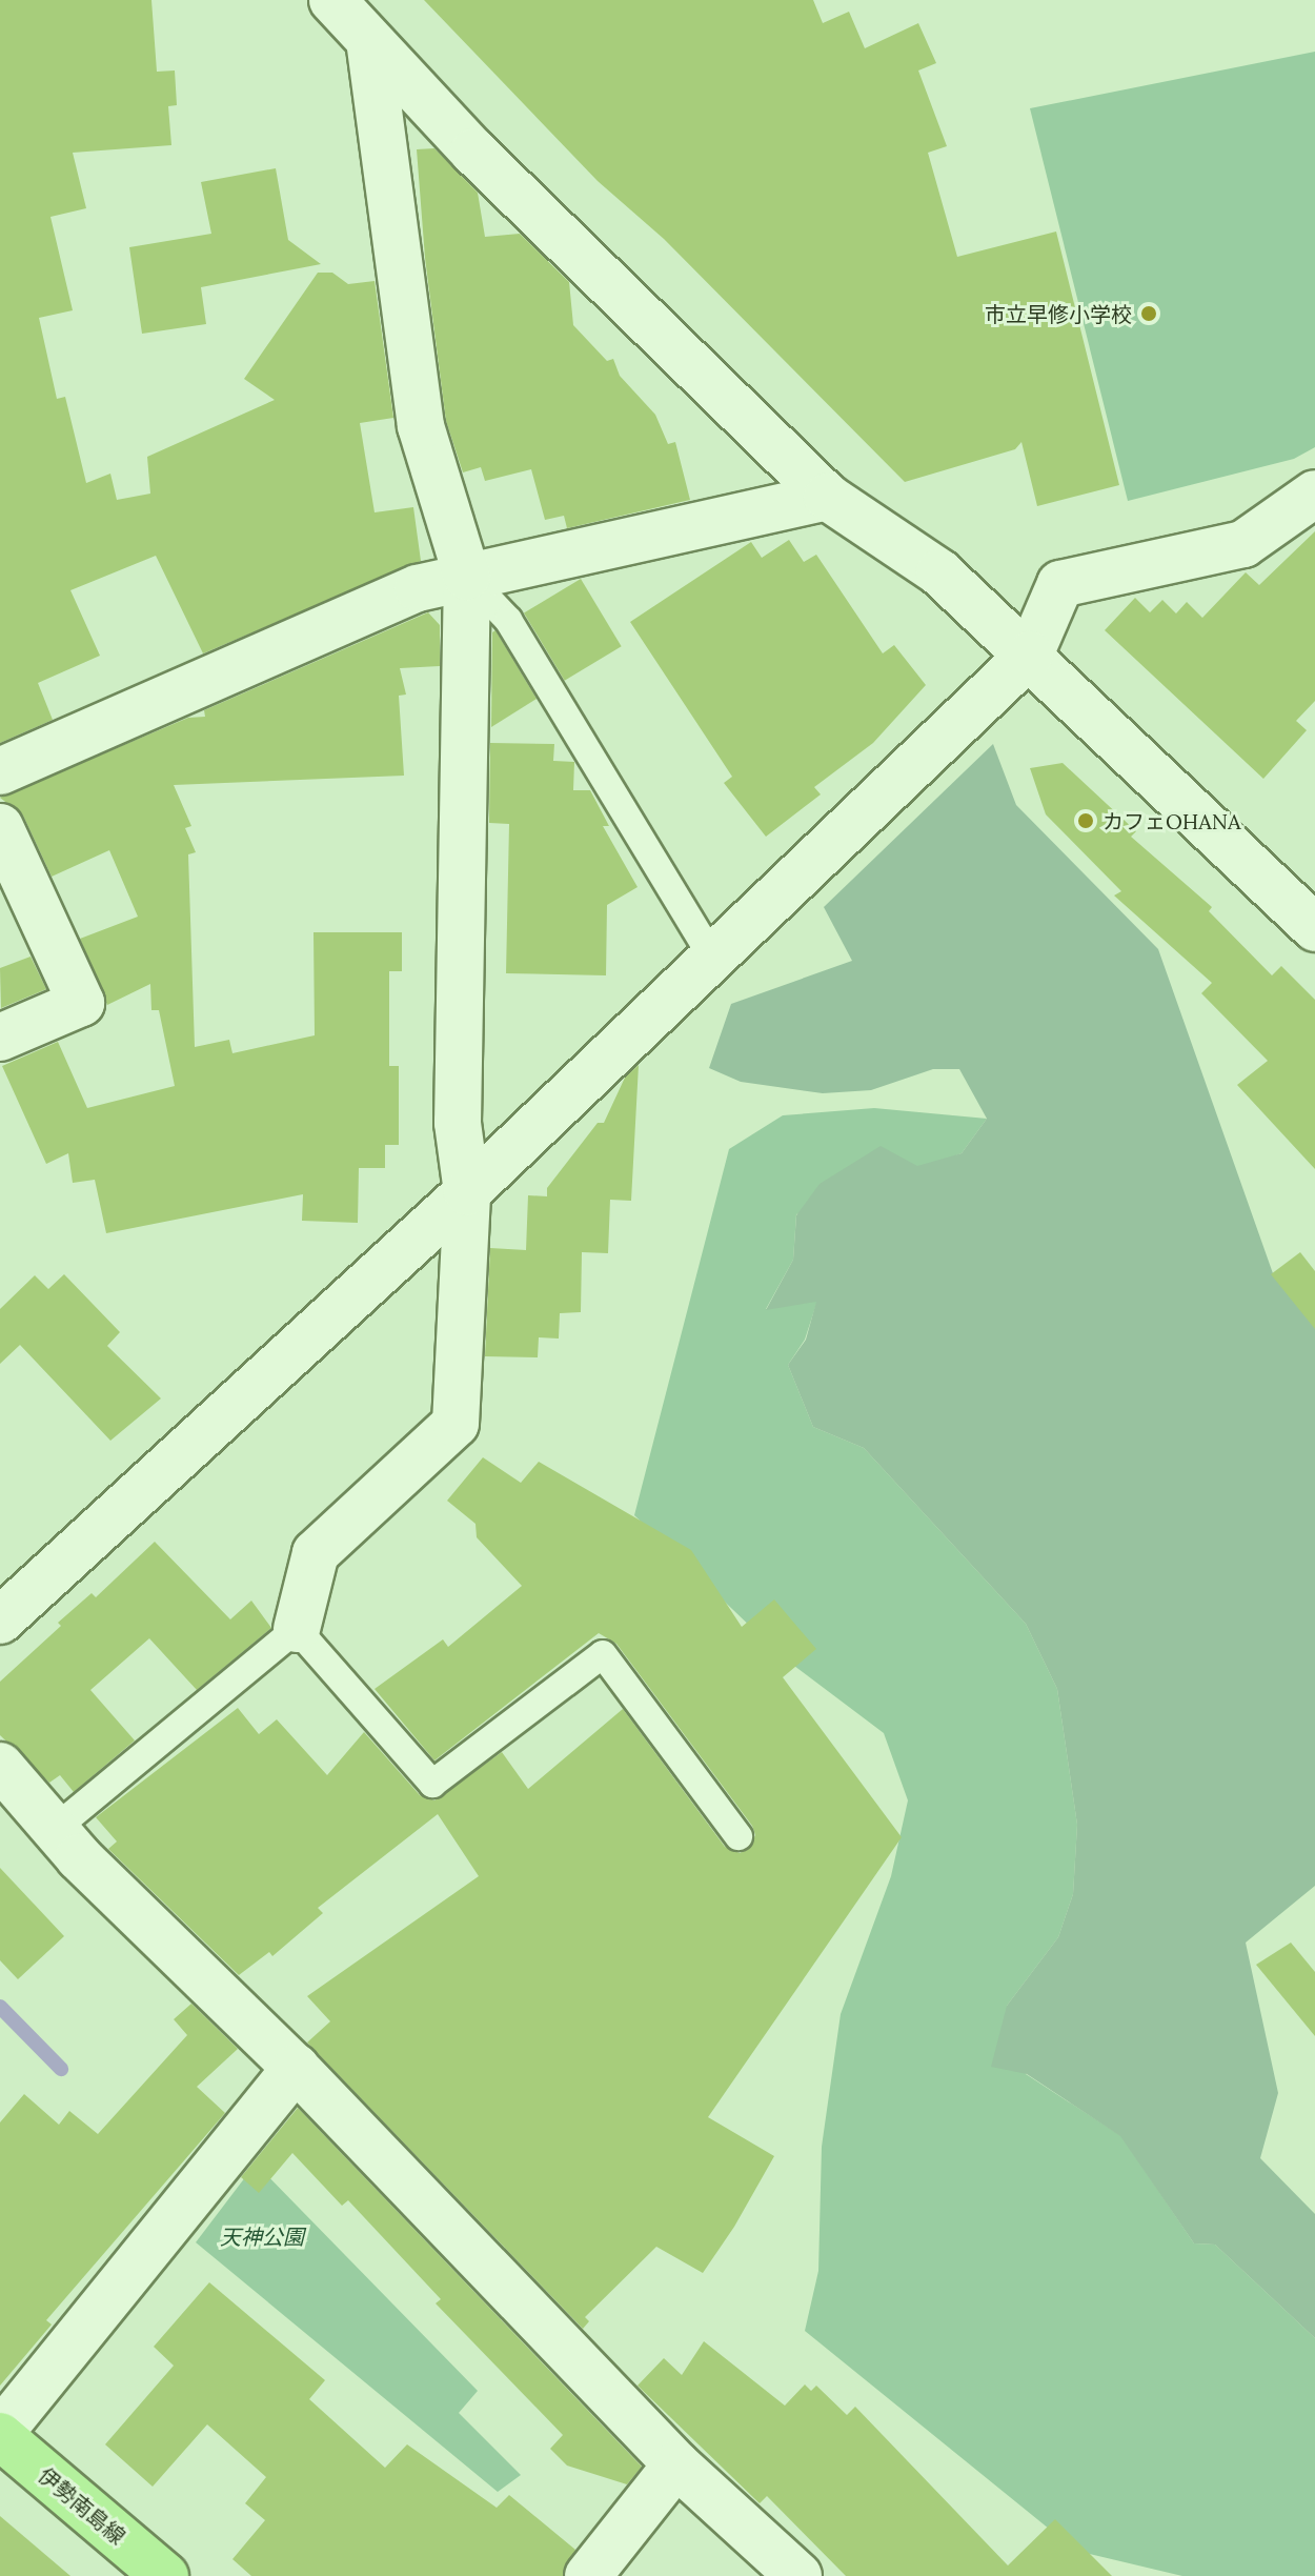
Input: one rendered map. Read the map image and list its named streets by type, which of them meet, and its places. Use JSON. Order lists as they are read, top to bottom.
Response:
{
  "streets": {
    "main road": ["伊勢南島線"]
  },
  "parks": ["天神公園"],
  "places": ["市立早修小学校", "カフェOHANA"]
}
